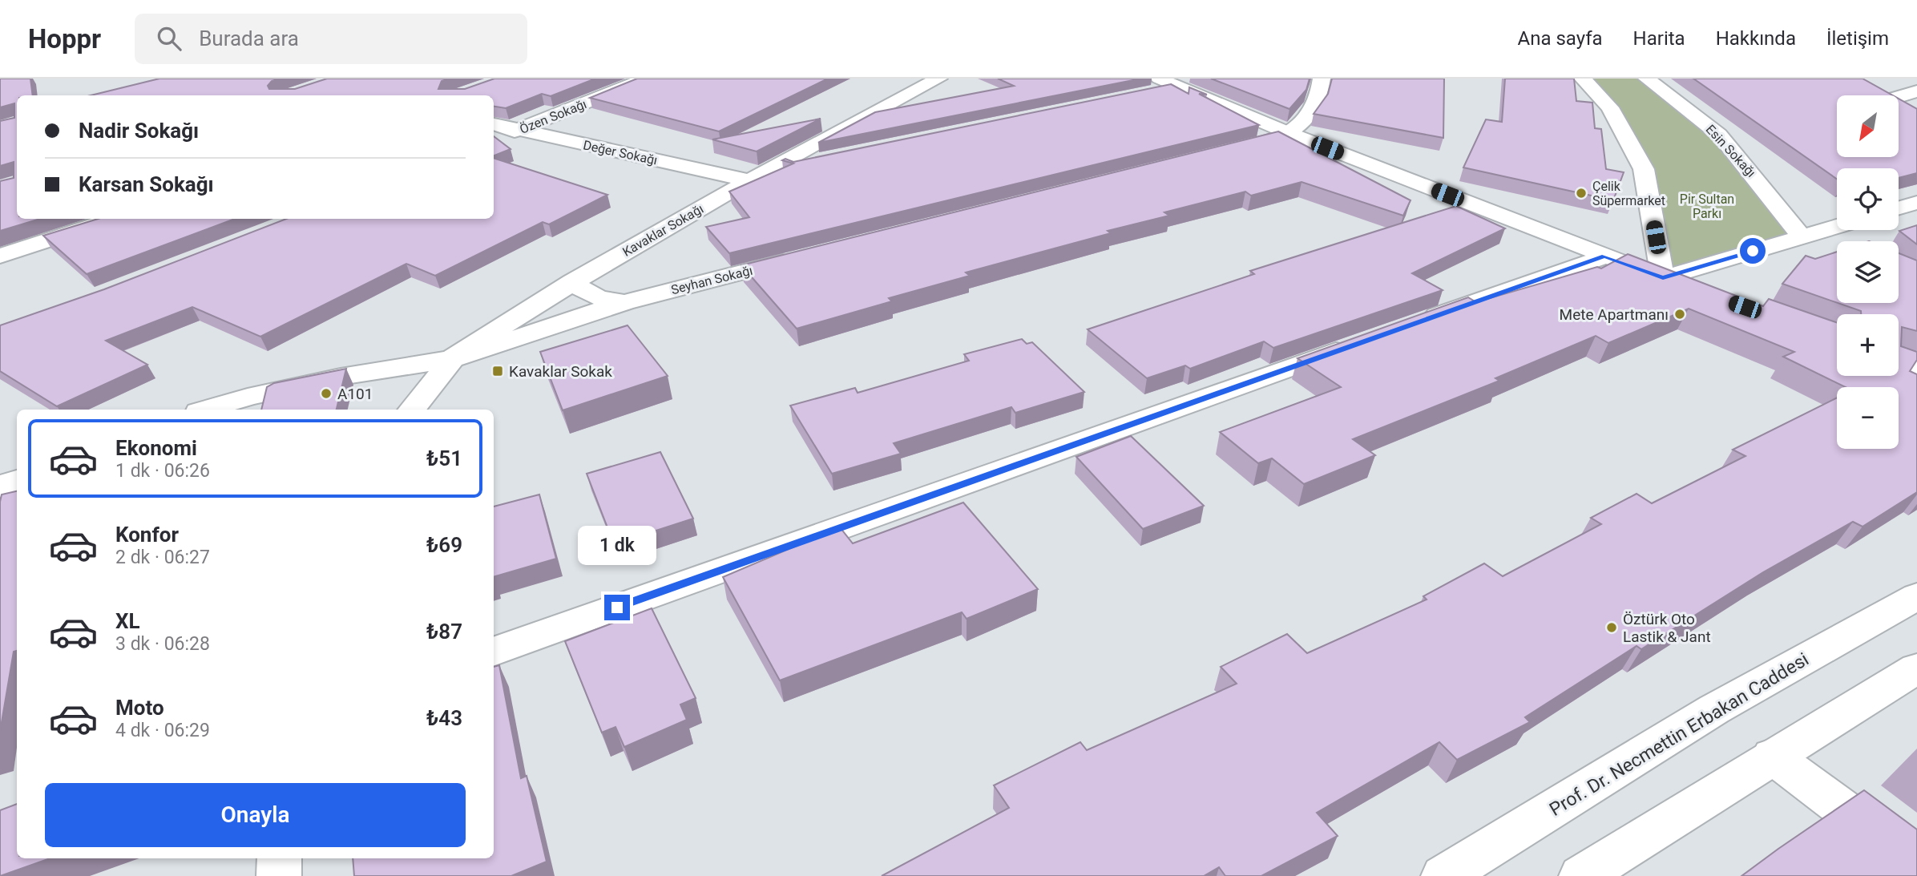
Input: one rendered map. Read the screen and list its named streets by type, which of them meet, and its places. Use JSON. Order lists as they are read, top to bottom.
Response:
{
  "streets": {
    "street": [
      "Özen Sokağı",
      "Esin Sokağı",
      "Değer Sokağı",
      "Kavaklar Sokağı",
      "Seyhan Sokağı",
      "Prof. Dr. Necmettin Erbakan Caddesi"
    ]
  },
  "crossings": [
    ["Özen Sokağı", "Değer Sokağı"],
    ["Değer Sokağı", "Kavaklar Sokağı"],
    ["Kavaklar Sokağı", "Seyhan Sokağı"]
  ],
  "parks": ["Pir Sultan Parkı"],
  "places": {
    "other": [
      "Çelik Süpermarket",
      "Mete Apartmanı",
      "A101",
      "Öztürk Oto Lastik & Jant"
    ],
    "transit": ["Kavaklar Sokak"]
  },
  "north": "bottom left",
  "page": {
    "header": "Hoppr",
    "search": "Burada ara",
    "nav": [
      "Ana sayfa",
      "Harita",
      "Hakkında",
      "İletişim"
    ],
    "map_buttons": ["+", "−"],
    "banner": ["Nadir Sokağı", "Karsan Sokağı"],
    "list": [
      {
        "name": "Ekonomi",
        "note": "1 dk · 06:26",
        "value": "₺51"
      },
      {
        "name": "Konfor",
        "note": "2 dk · 06:27",
        "value": "₺69"
      },
      {
        "name": "XL",
        "note": "3 dk · 06:28",
        "value": "₺87"
      },
      {
        "name": "Moto",
        "note": "4 dk · 06:29",
        "value": "₺43"
      }
    ],
    "bubble": "1 dk",
    "buttons": "Onayla"
  }
}
